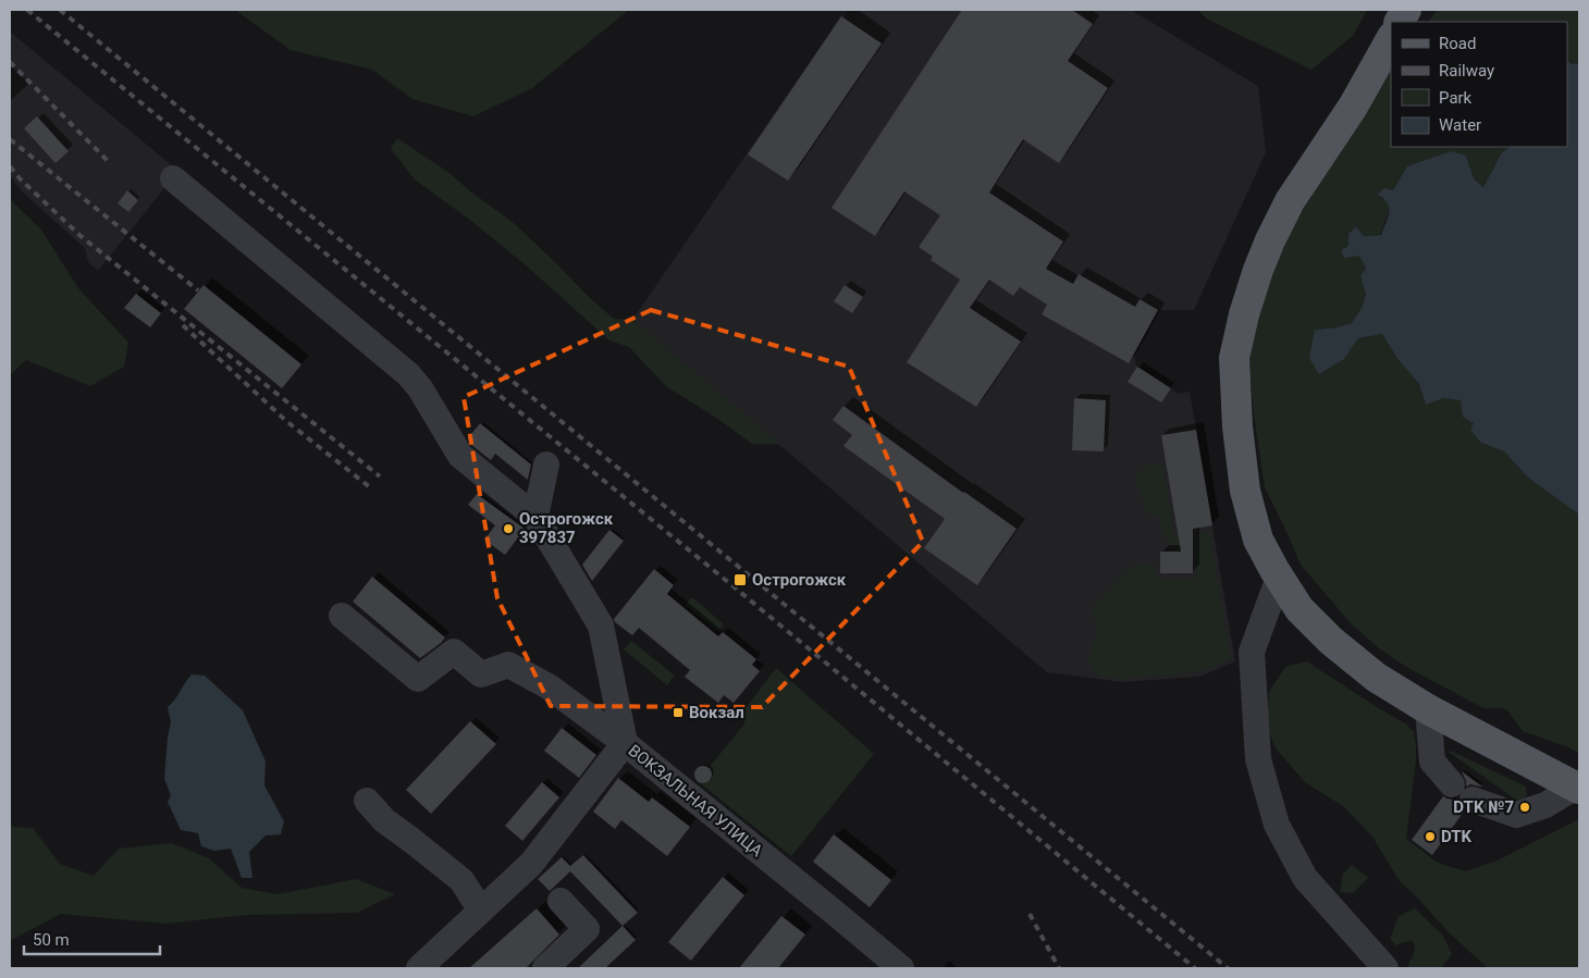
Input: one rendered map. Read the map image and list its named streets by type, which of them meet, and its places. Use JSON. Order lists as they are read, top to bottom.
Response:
{
  "streets": {
    "street": ["ВОКЗАЛЬНАЯ УЛИЦА"]
  },
  "places": {
    "other": ["Острогожск 397837", "DTK №7", "DTK"],
    "transit": ["Острогожск", "Вокзал"]
  },
  "legend": [
    "Road",
    "Railway",
    "Park",
    "Water"
  ],
  "scale_bar": "50 m"
}
